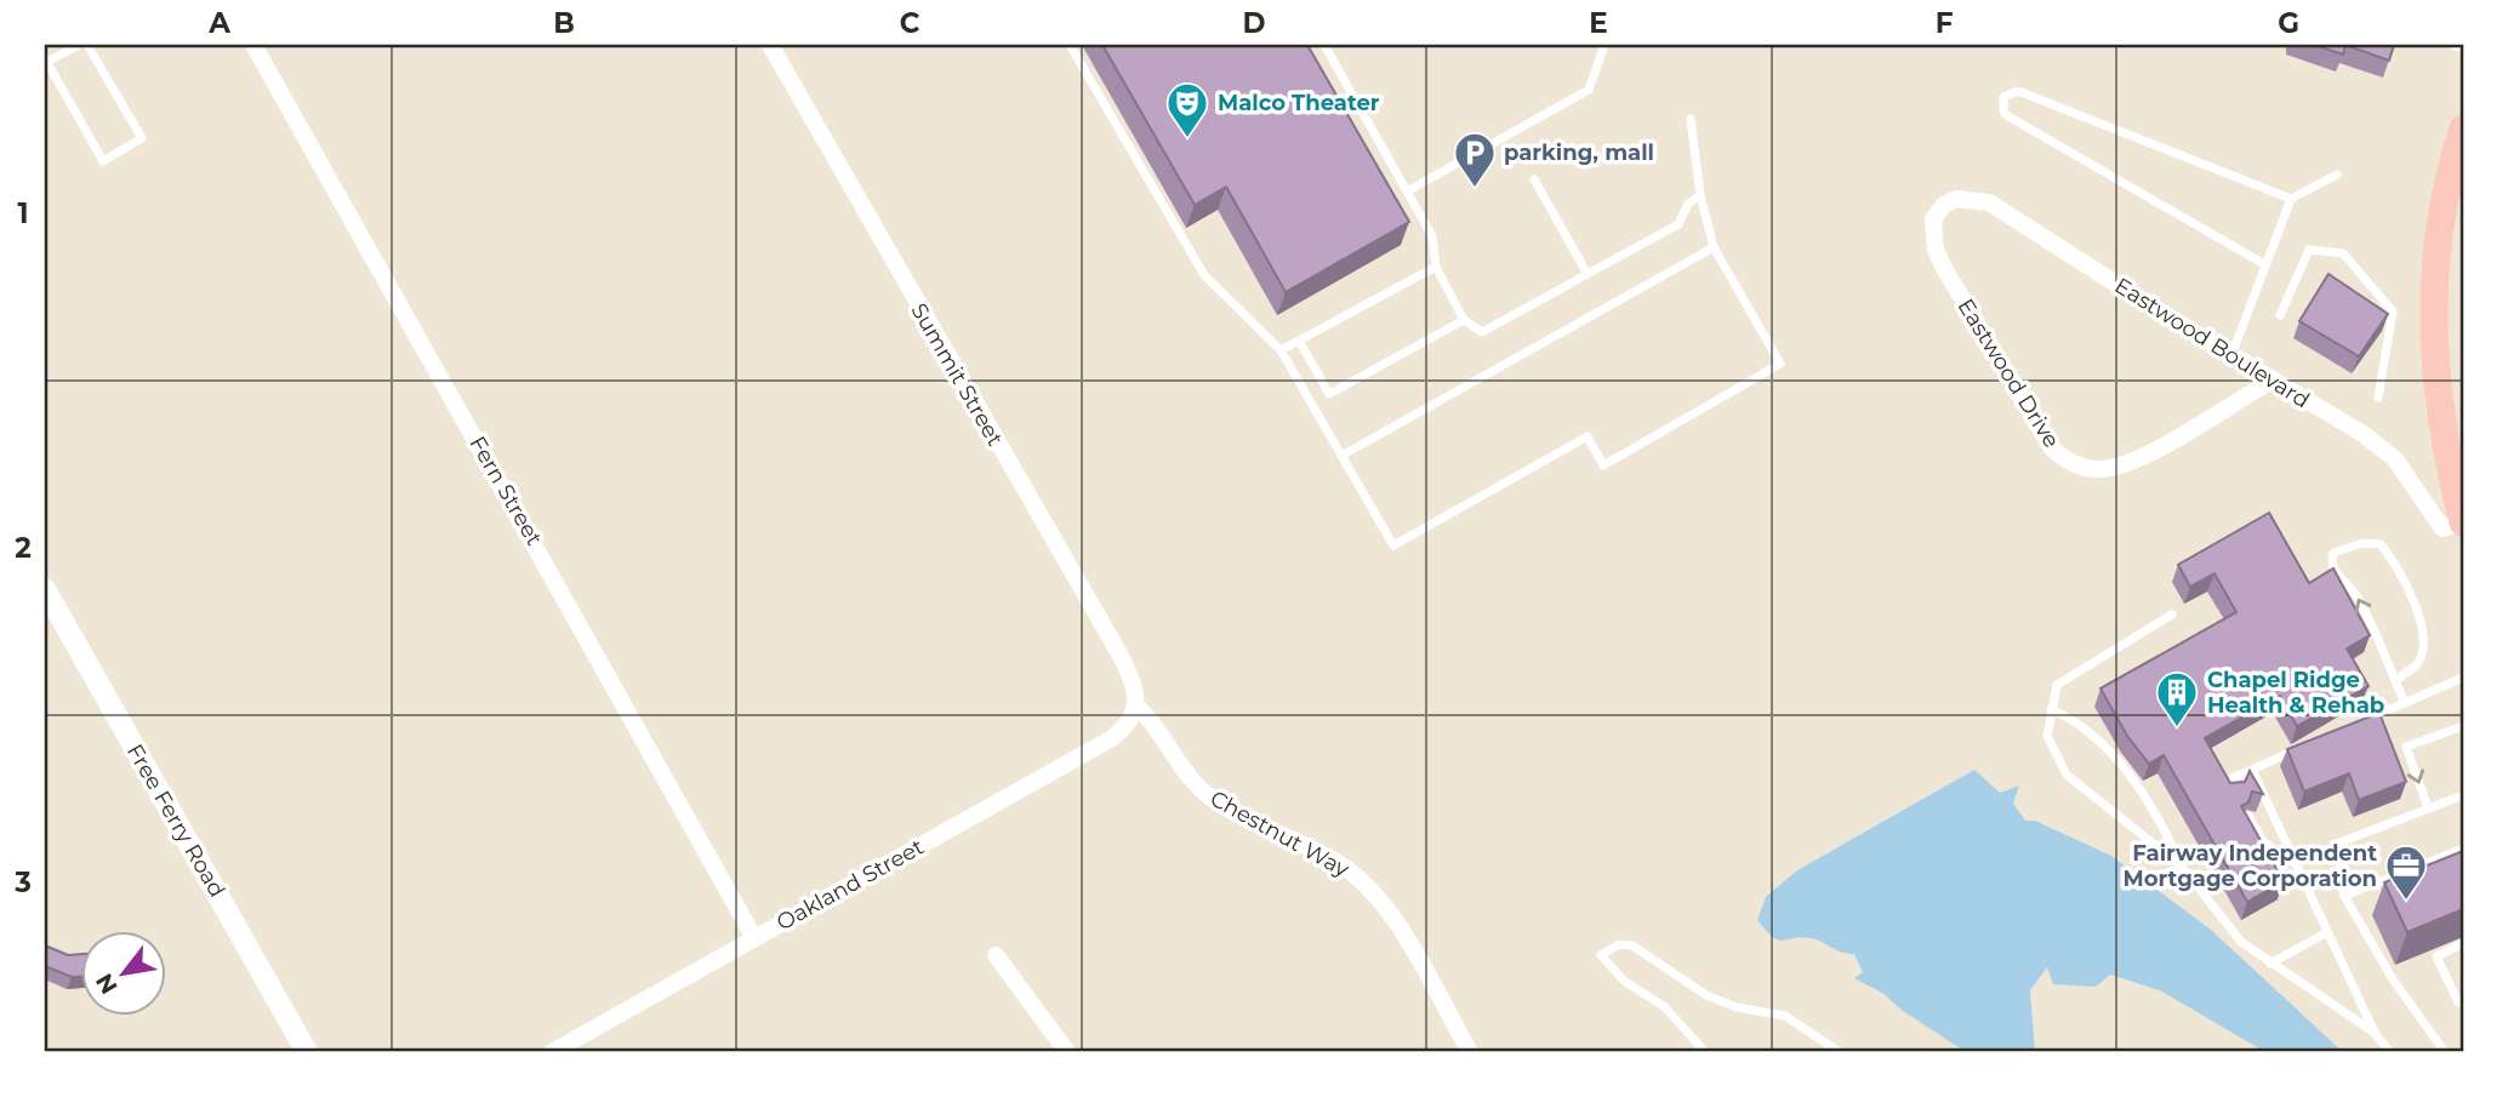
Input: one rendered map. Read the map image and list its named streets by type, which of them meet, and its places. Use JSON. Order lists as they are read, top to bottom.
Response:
{
  "streets": {
    "street": [
      "Eastwood Boulevard",
      "Eastwood Drive",
      "Summit Street",
      "Fern Street",
      "Free Ferry Road",
      "Chestnut Way",
      "Oakland Street"
    ]
  },
  "crossings": [
    ["Eastwood Boulevard", "Eastwood Drive"],
    ["Summit Street", "Chestnut Way"],
    ["Summit Street", "Oakland Street"],
    ["Fern Street", "Oakland Street"],
    ["Chestnut Way", "Oakland Street"]
  ],
  "places": {
    "theatre": ["Malco Theater"],
    "parking": ["parking, mall"],
    "building": ["Chapel Ridge Health & Rehab"],
    "office": ["Fairway Independent Mortgage Corporation"]
  },
  "north": "bottom left",
  "grid": {
    "columns": [
      "A",
      "B",
      "C",
      "D",
      "E",
      "F",
      "G"
    ],
    "rows": ["1", "2", "3"]
  }
}
